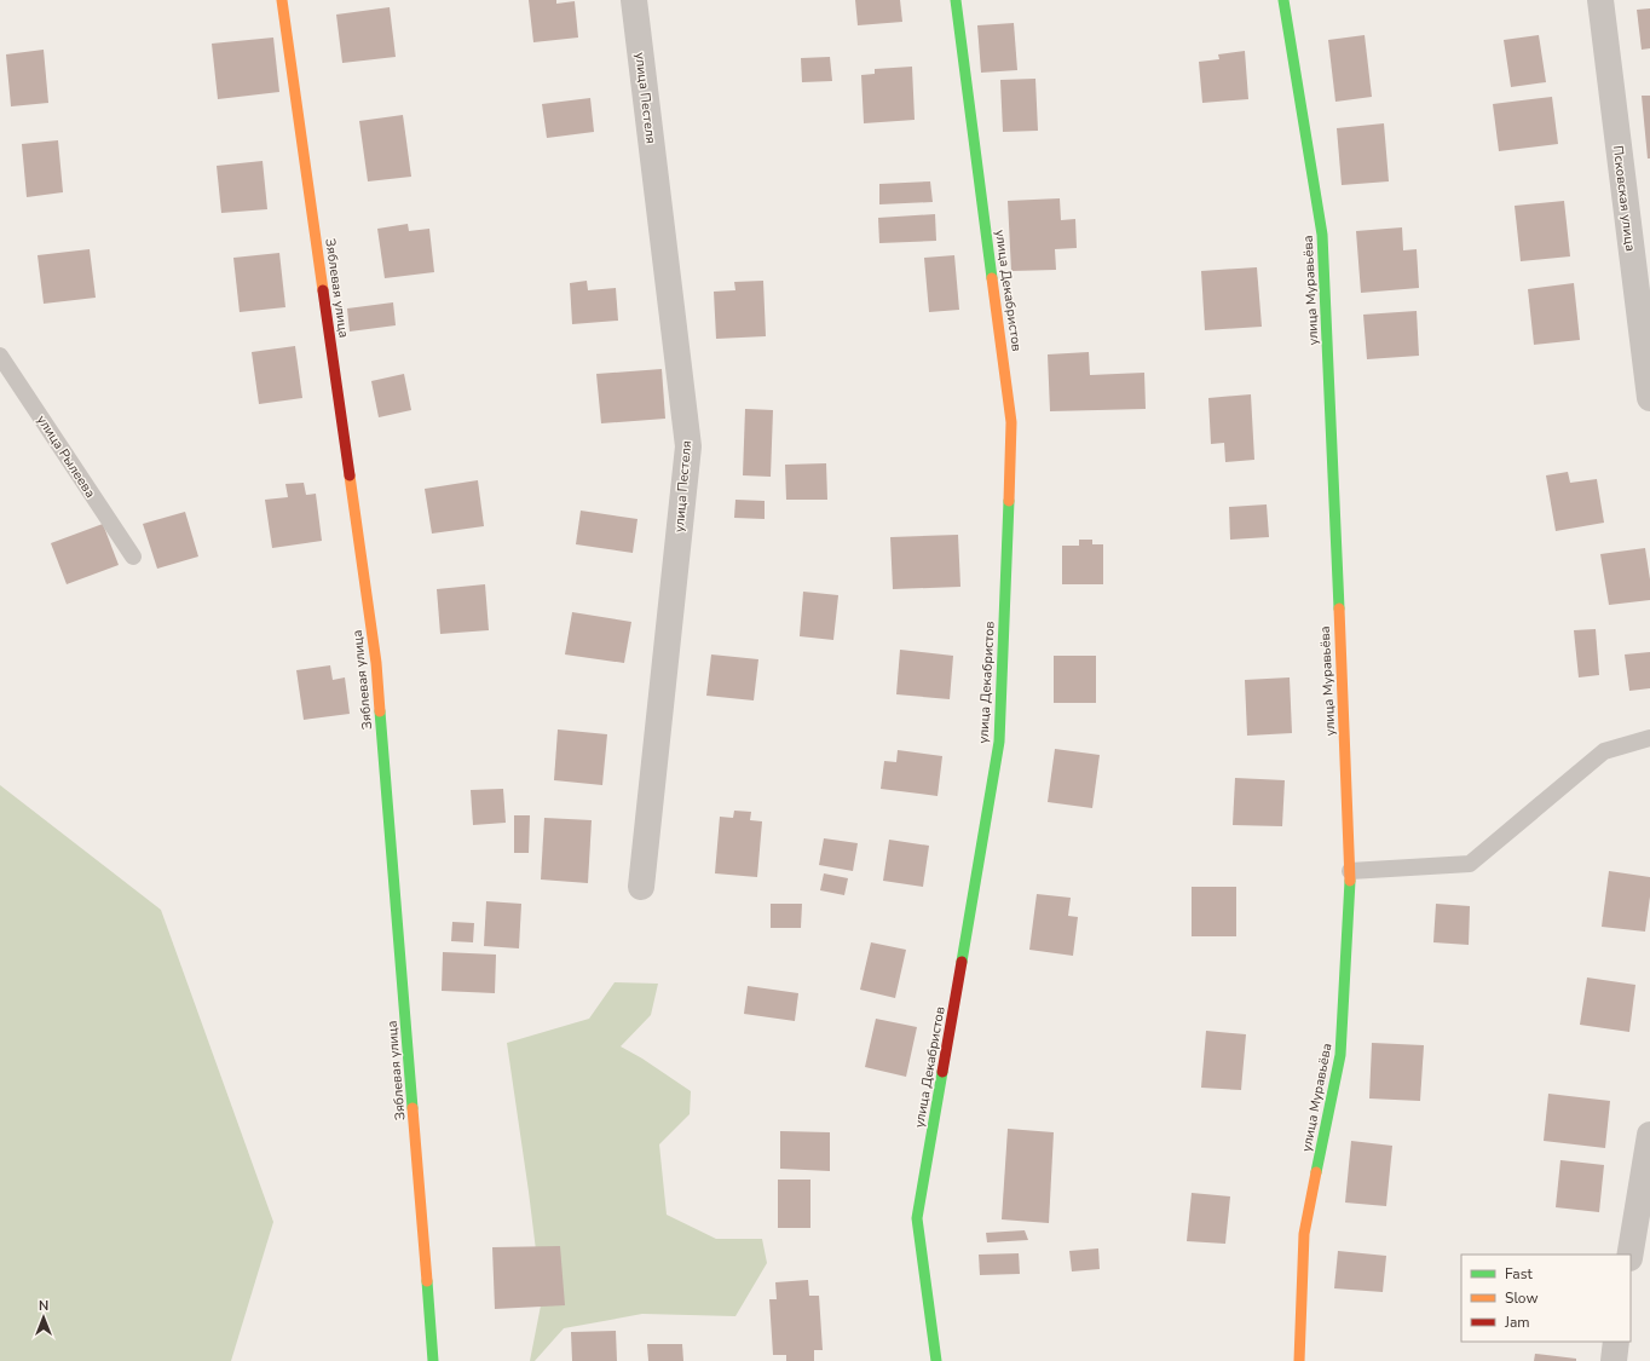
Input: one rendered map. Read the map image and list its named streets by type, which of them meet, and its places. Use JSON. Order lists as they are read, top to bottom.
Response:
{
  "streets": {
    "street": [
      "улица Пестеля",
      "Псковская улица",
      "Зяблевая улица",
      "улица Декабристов",
      "улица Муравьёва"
    ],
    "lane": ["улица Рылеева"]
  },
  "legend": ["Fast", "Slow", "Jam"],
  "north": "top"
}
